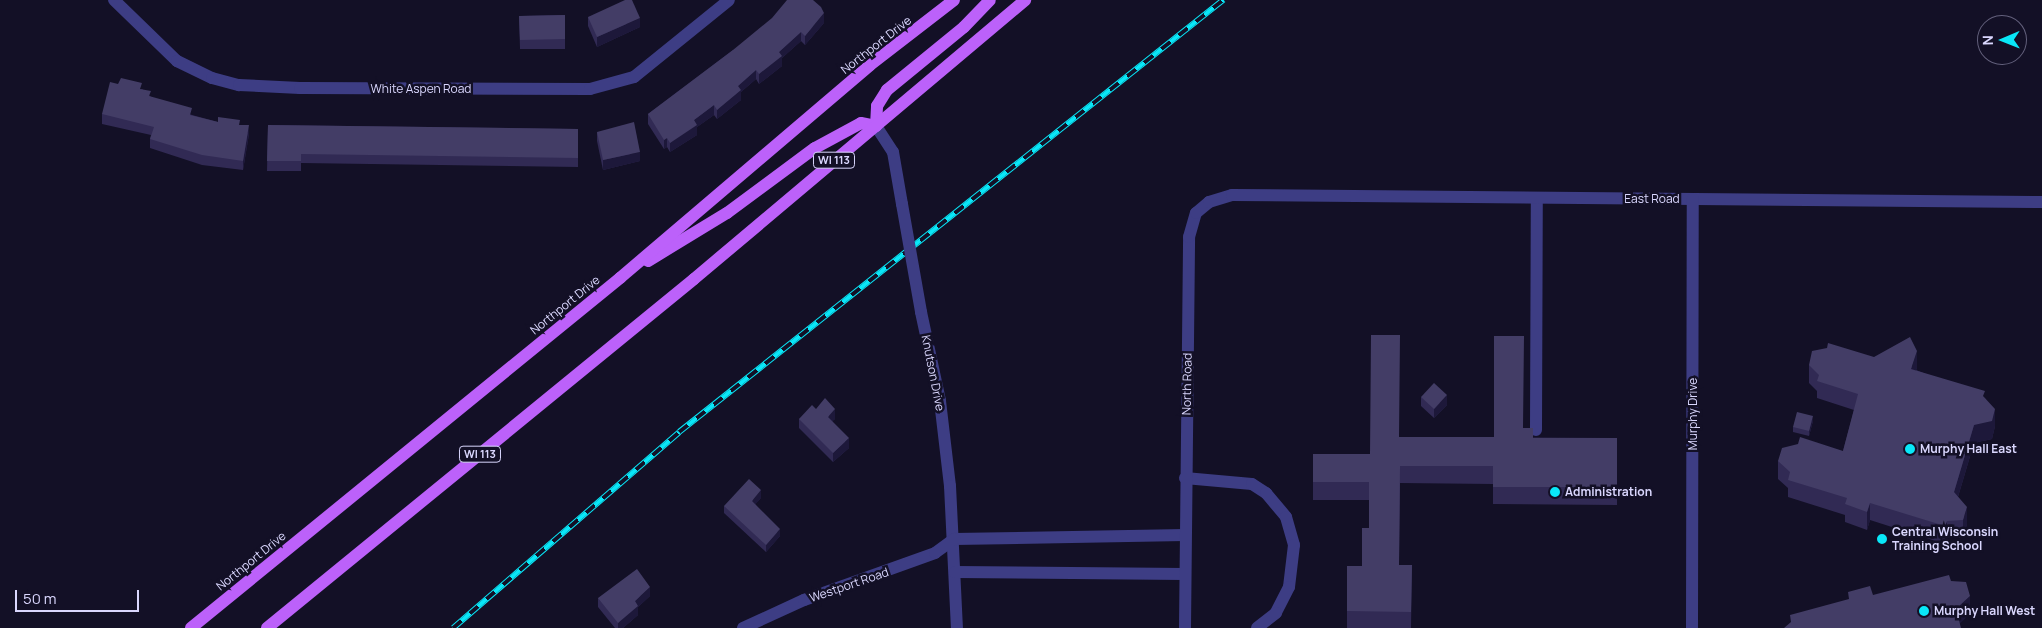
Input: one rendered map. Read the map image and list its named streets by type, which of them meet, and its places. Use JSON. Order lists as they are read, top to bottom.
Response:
{
  "streets": {
    "main road": ["Northport Drive", "WI 113"],
    "street": [
      "White Aspen Road",
      "East Road",
      "Knutson Drive",
      "North Road",
      "Murphy Drive",
      "Westport Road"
    ]
  },
  "crossings": [
    ["WI 113", "Knutson Drive"],
    ["East Road", "North Road"],
    ["East Road", "Murphy Drive"],
    ["Knutson Drive", "Westport Road"]
  ],
  "places": [
    "Murphy Hall East",
    "Administration",
    "Central Wisconsin Training School",
    "Murphy Hall West"
  ],
  "scale_bar": "50 m",
  "north": "left"
}
